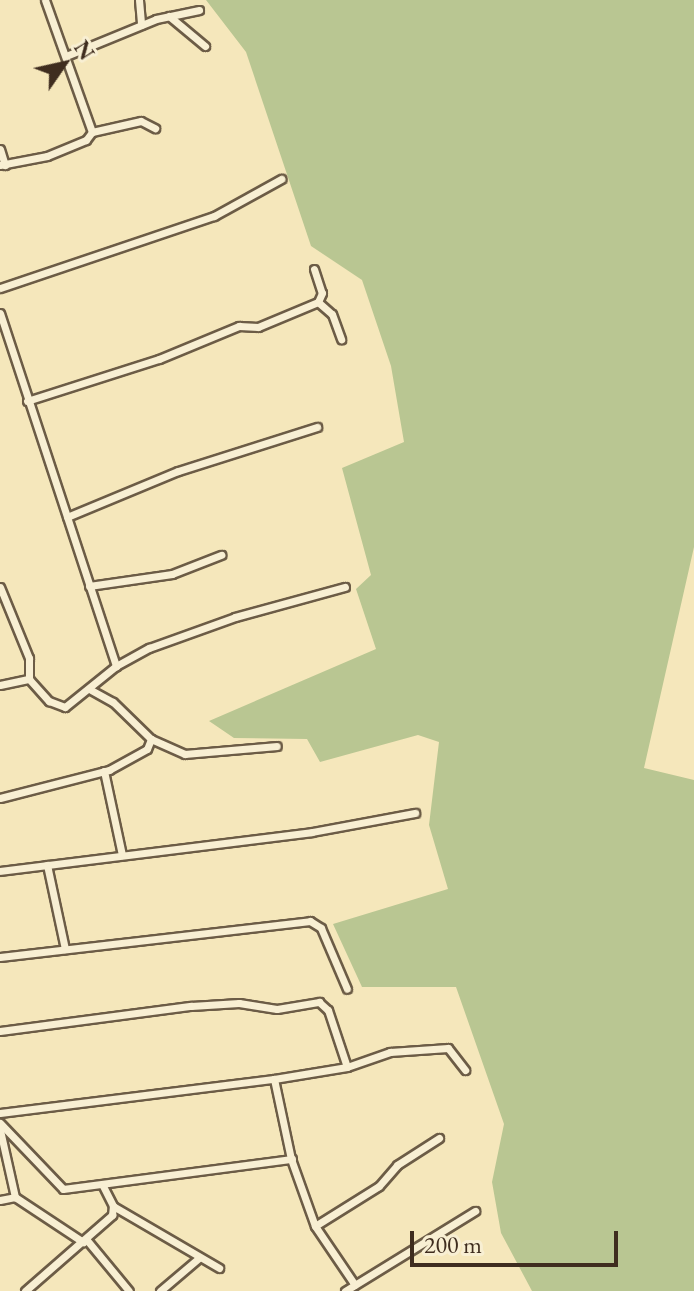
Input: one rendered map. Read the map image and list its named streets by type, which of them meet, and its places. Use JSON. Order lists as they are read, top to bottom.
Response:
{
  "scale_bar": "200 m",
  "north": "top right"
}
